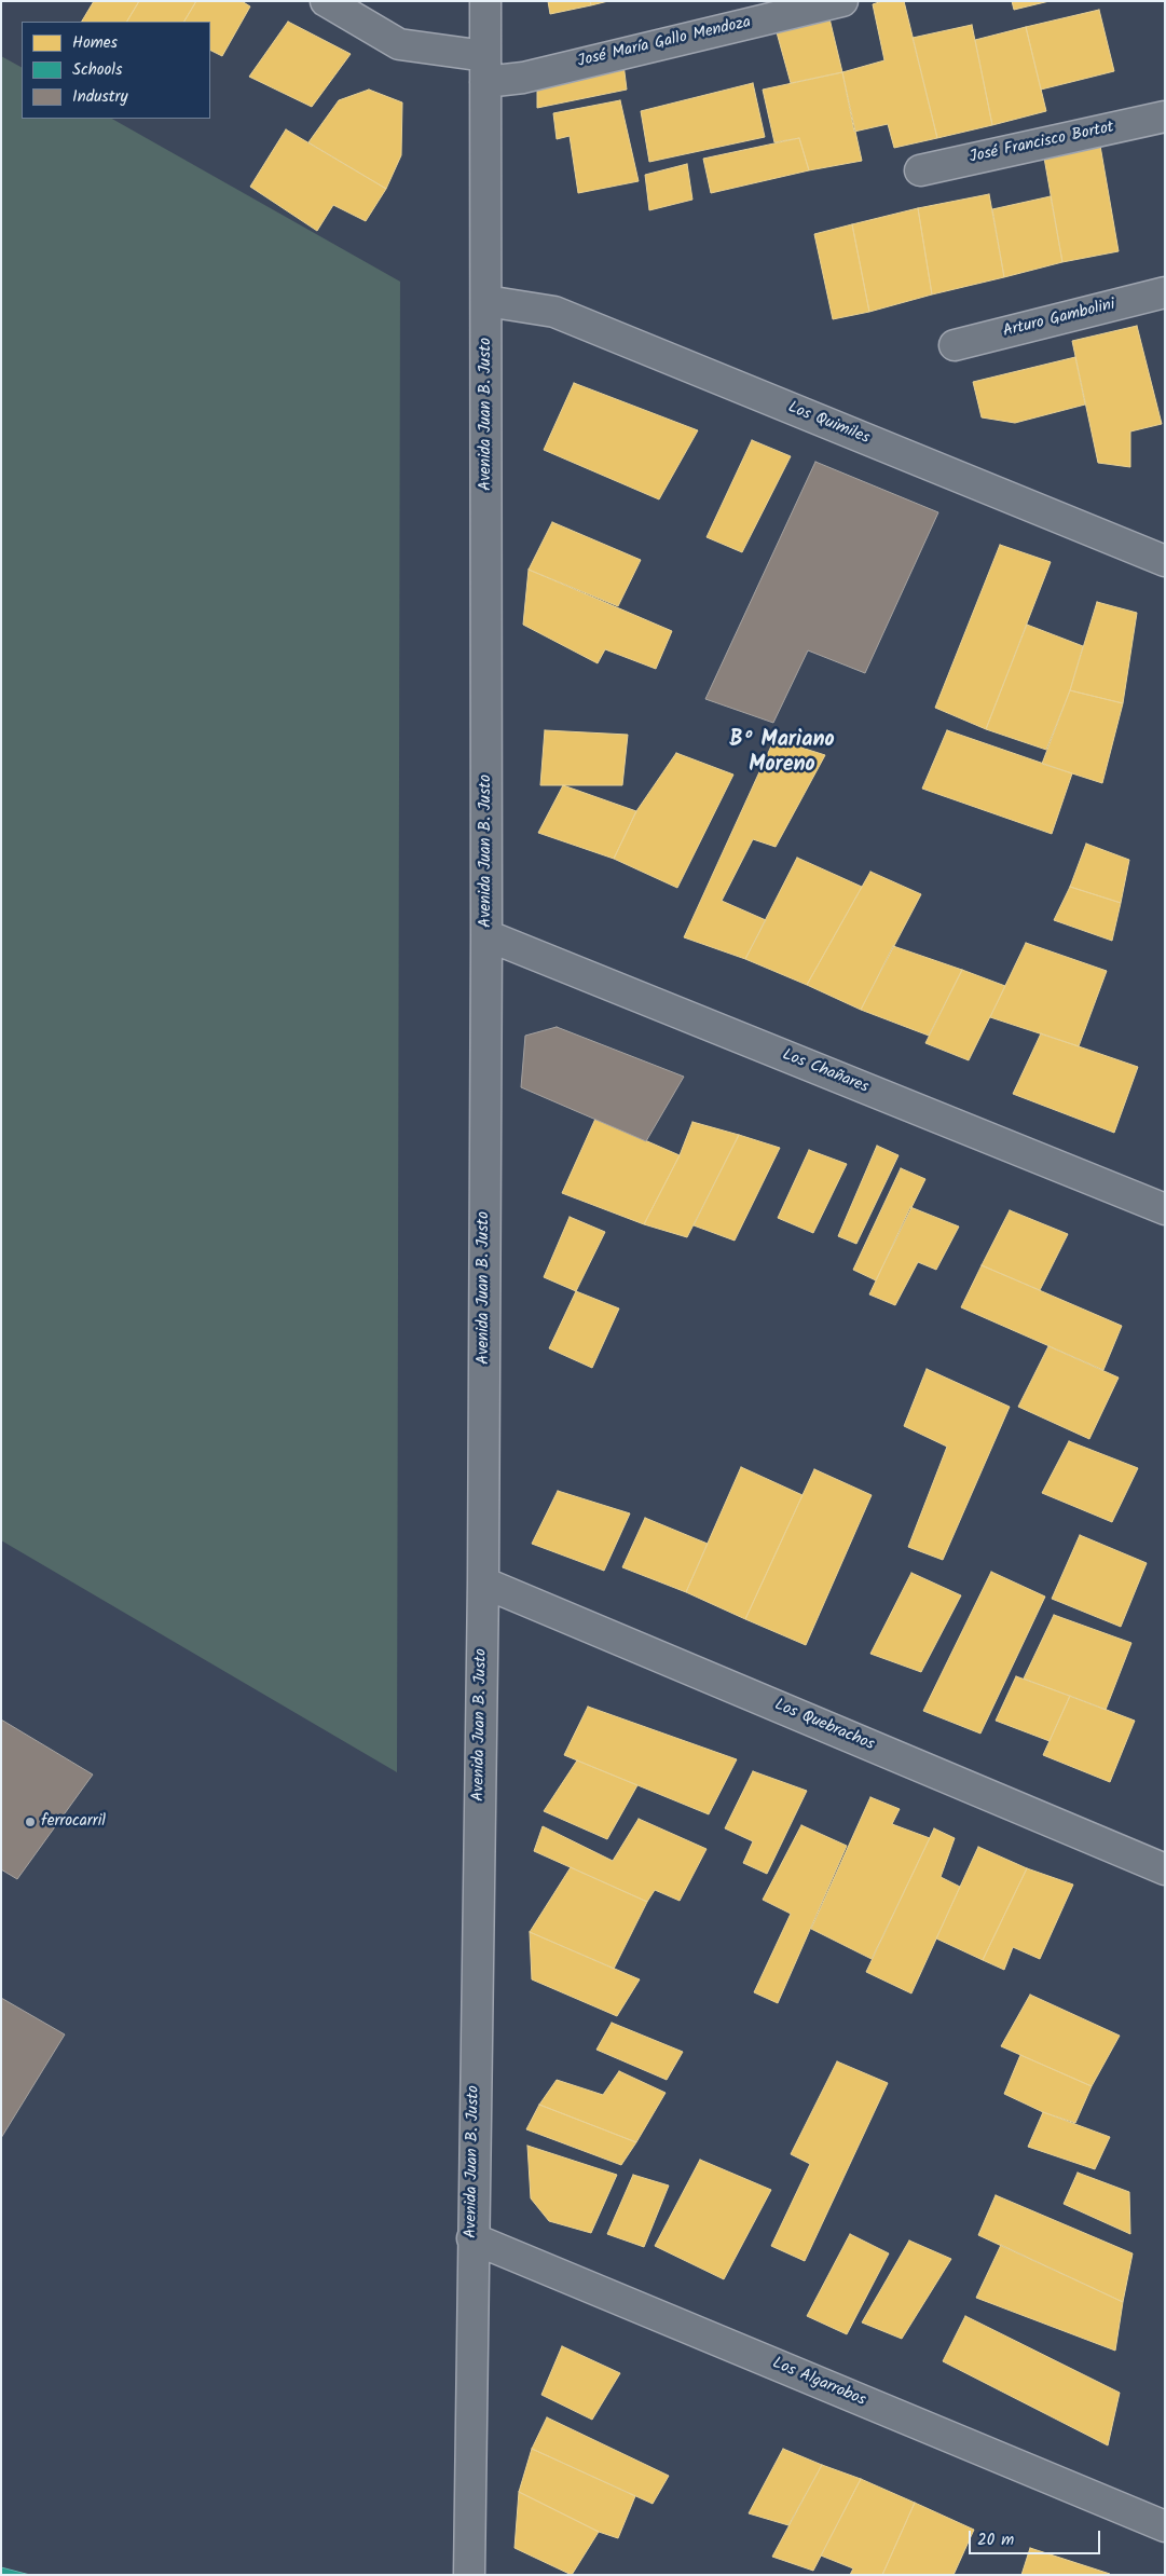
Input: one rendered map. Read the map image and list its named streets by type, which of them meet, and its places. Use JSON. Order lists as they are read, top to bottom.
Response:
{
  "streets": {
    "street": [
      "José María Gallo Mendoza",
      "José Francisco Bortot",
      "Arturo Gambolini",
      "Avenida Juan B. Justo",
      "Los Quimiles",
      "Los Chañares",
      "Los Quebrachos",
      "Los Algarrobos"
    ]
  },
  "crossings": [
    ["José María Gallo Mendoza", "Avenida Juan B. Justo"],
    ["Avenida Juan B. Justo", "Los Quimiles"],
    ["Avenida Juan B. Justo", "Los Chañares"],
    ["Avenida Juan B. Justo", "Los Quebrachos"],
    ["Avenida Juan B. Justo", "Los Algarrobos"]
  ],
  "districts": ["Bº Mariano Moreno"],
  "places": ["ferrocarril"],
  "legend": ["Homes", "Schools", "Industry"],
  "scale_bar": "20 m"
}
